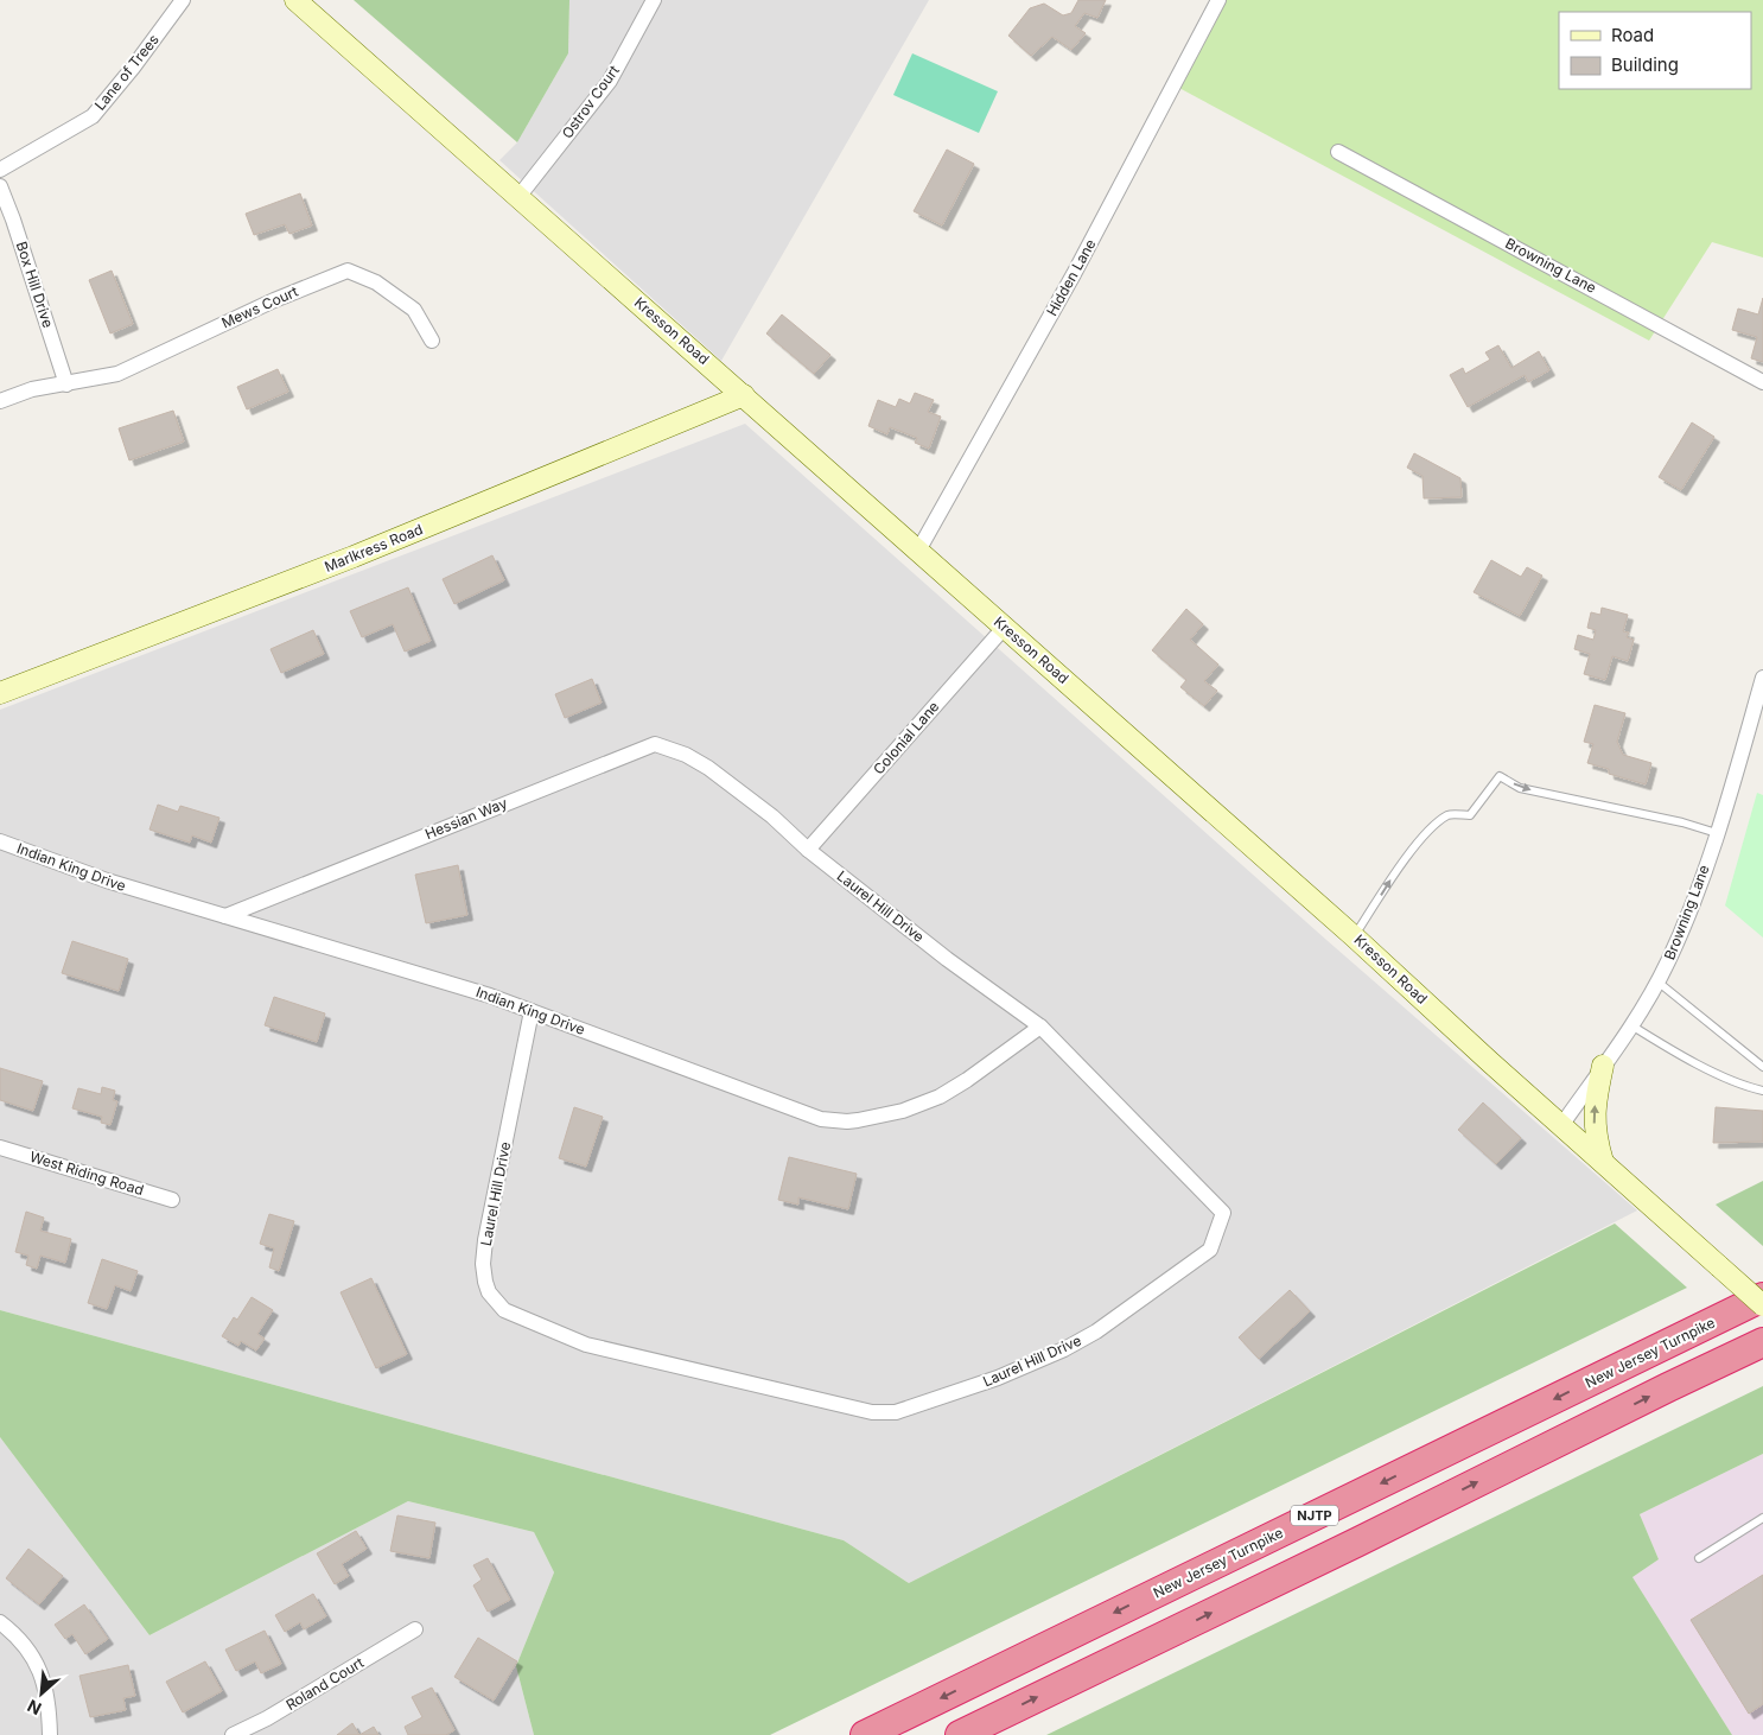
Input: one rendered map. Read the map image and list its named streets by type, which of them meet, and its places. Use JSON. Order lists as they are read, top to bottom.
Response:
{
  "streets": {
    "highway": ["New Jersey Turnpike", "NJTP"],
    "street": [
      "Lane of Trees",
      "Ostrov Court",
      "Browning Lane",
      "Hidden Lane",
      "Box Hill Drive",
      "Mews Court",
      "Kresson Road",
      "Marlkress Road",
      "Colonial Lane",
      "Hessian Way",
      "Indian King Drive",
      "Laurel Hill Drive",
      "West Riding Road",
      "Roland Court"
    ]
  },
  "crossings": [
    ["Ostrov Court", "Kresson Road"],
    ["Browning Lane", "Kresson Road"],
    ["Hidden Lane", "Kresson Road"],
    ["Box Hill Drive", "Mews Court"],
    ["Kresson Road", "Marlkress Road"],
    ["Kresson Road", "Colonial Lane"],
    ["Colonial Lane", "Laurel Hill Drive"],
    ["Hessian Way", "Indian King Drive"],
    ["Hessian Way", "Laurel Hill Drive"],
    ["Indian King Drive", "Laurel Hill Drive"]
  ],
  "legend": ["Road", "Building"],
  "north": "bottom left"
}
